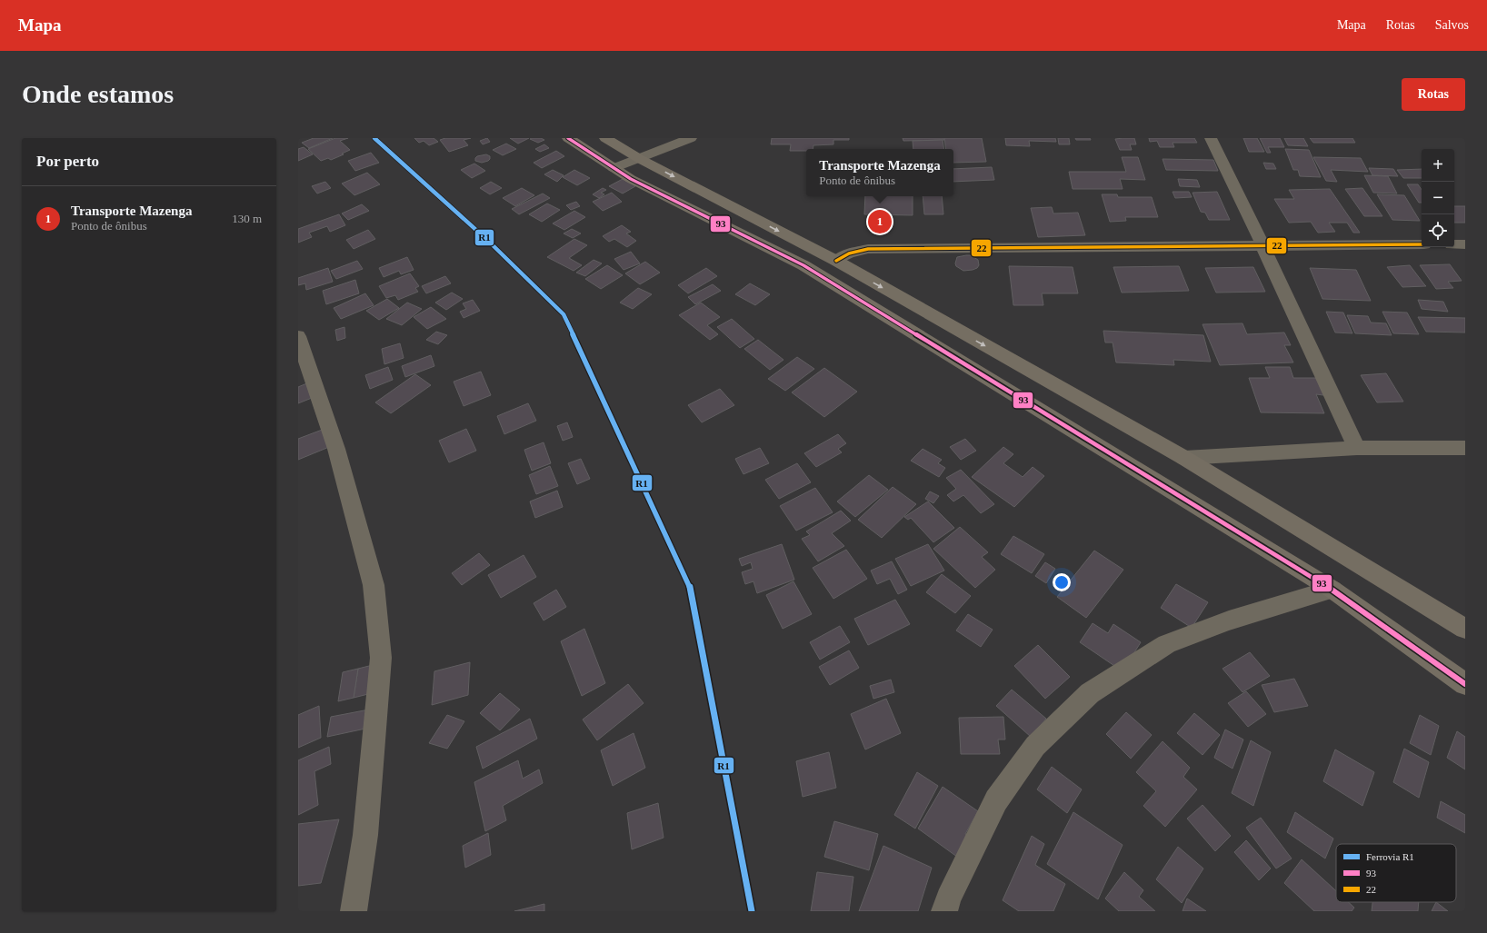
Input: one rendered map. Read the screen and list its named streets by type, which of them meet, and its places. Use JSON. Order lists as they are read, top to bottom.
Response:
{
  "lines": ["rail line R1", "transit line 93", "transit line 22"],
  "legend": ["Ferrovia R1", "93", "22"],
  "page": {
    "header": "Mapa",
    "nav": ["Mapa", "Rotas", "Salvos"],
    "buttons": "Rotas",
    "title": "Onde estamos",
    "heading": "Por perto",
    "map_buttons": ["+", "−"],
    "popup": ["Transporte Mazenga", "Ponto de ônibus"],
    "list": [
      {
        "mark": "1",
        "name": "Transporte Mazenga",
        "note": "Ponto de ônibus",
        "value": "130 m"
      }
    ],
    "pins": "1"
  }
}
